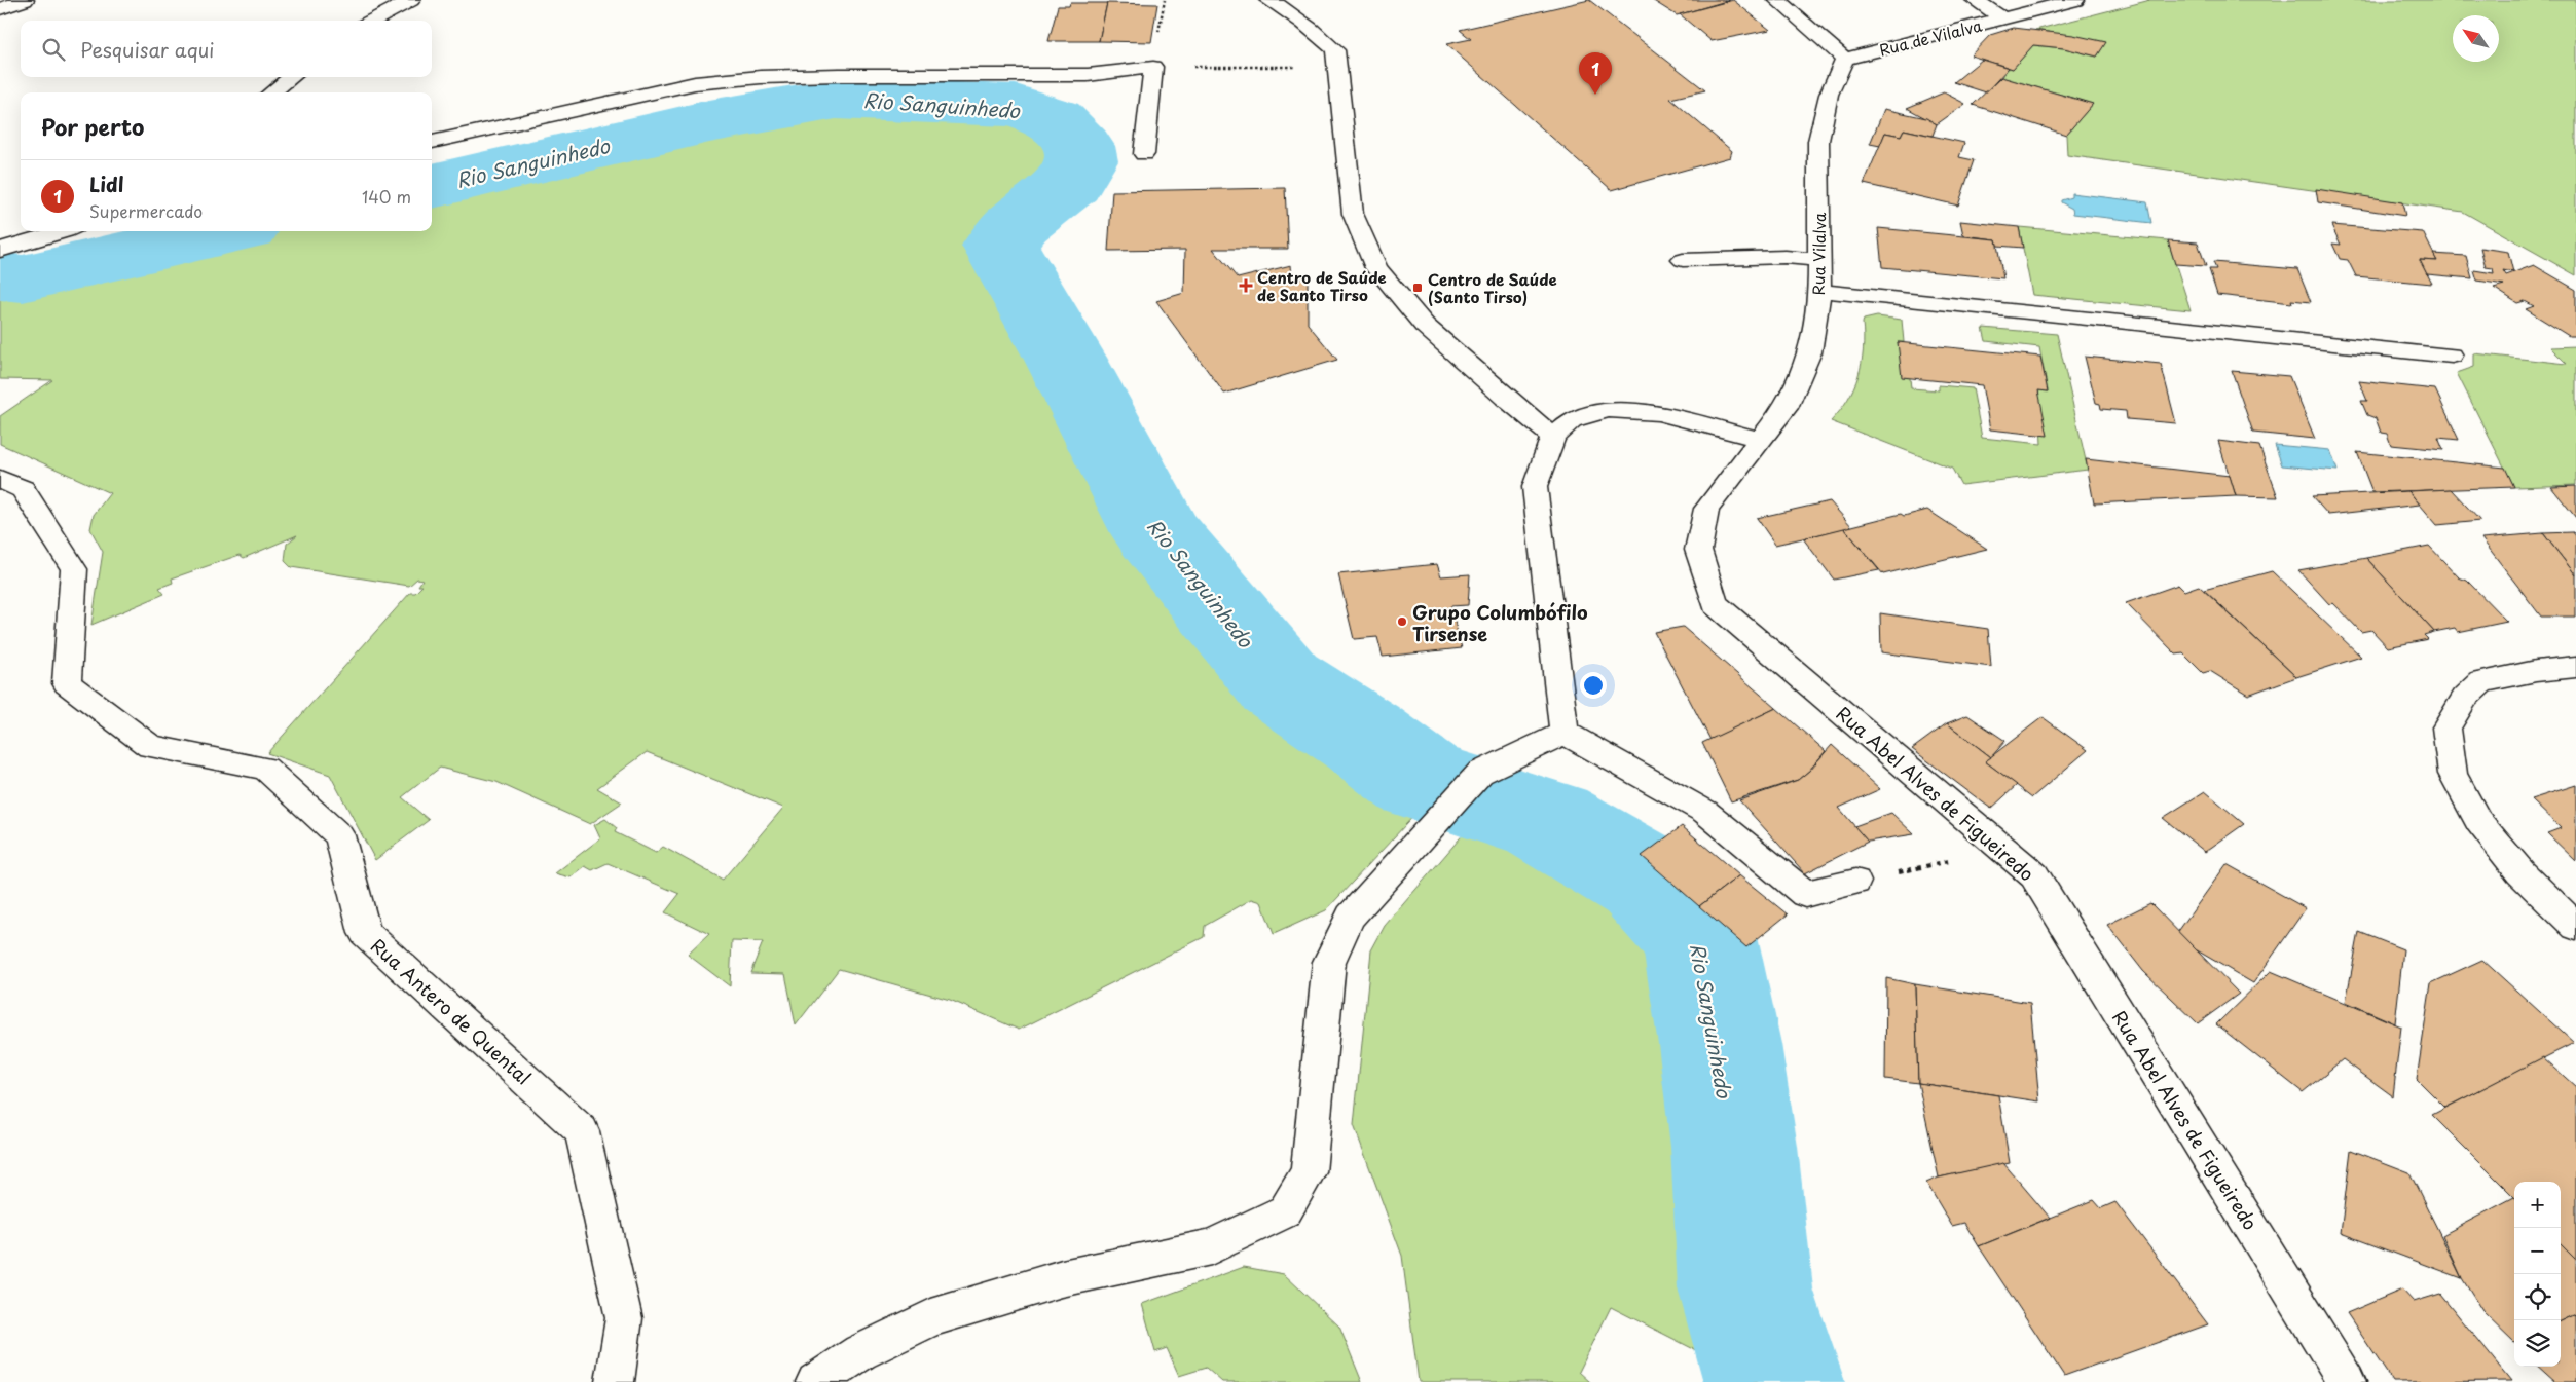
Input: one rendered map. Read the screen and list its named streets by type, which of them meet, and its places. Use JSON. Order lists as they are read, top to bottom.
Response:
{
  "streets": {
    "street": [
      "Rua de Vilalva",
      "Rua Vilalva",
      "Rua Abel Alves de Figueiredo",
      "Rua Antero de Quental"
    ]
  },
  "crossings": [
    ["Rua de Vilalva", "Rua Vilalva"],
    ["Rua Vilalva", "Rua Abel Alves de Figueiredo"]
  ],
  "water": ["Rio Sanguinhedo"],
  "places": {
    "health": ["Centro de Saúde de Santo Tirso"],
    "transit": ["Centro de Saúde (Santo Tirso)"],
    "other": ["Grupo Columbófilo Tirsense"]
  },
  "north": "top left",
  "page": {
    "search": "Pesquisar aqui",
    "pins": "1",
    "heading": "Por perto",
    "list": [
      {
        "mark": "1",
        "name": "Lidl",
        "note": "Supermercado",
        "value": "140 m"
      }
    ],
    "map_buttons": ["+", "−"]
  }
}
